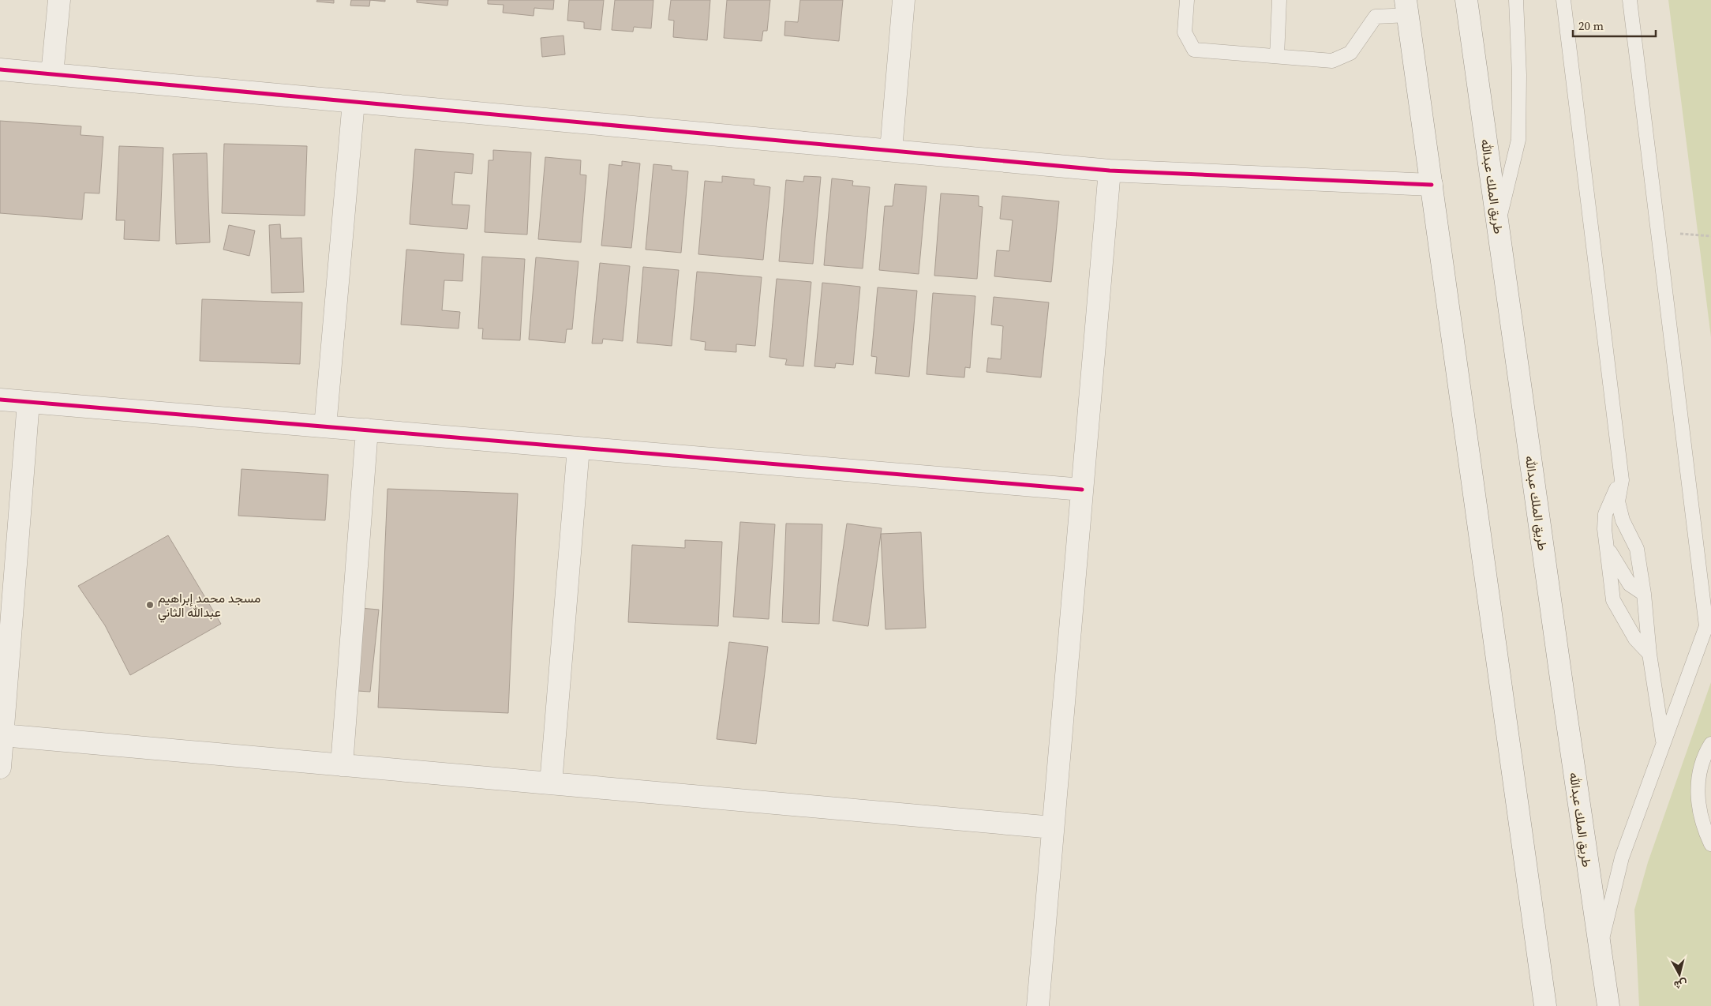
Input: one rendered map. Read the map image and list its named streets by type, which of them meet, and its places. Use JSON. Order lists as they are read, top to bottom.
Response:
{
  "streets": {
    "street": ["طريق الملك عبدالله"]
  },
  "places": ["مسجد محمد إبراهيم عبدالله الثاني"],
  "scale_bar": "20 m",
  "north": "bottom"
}
